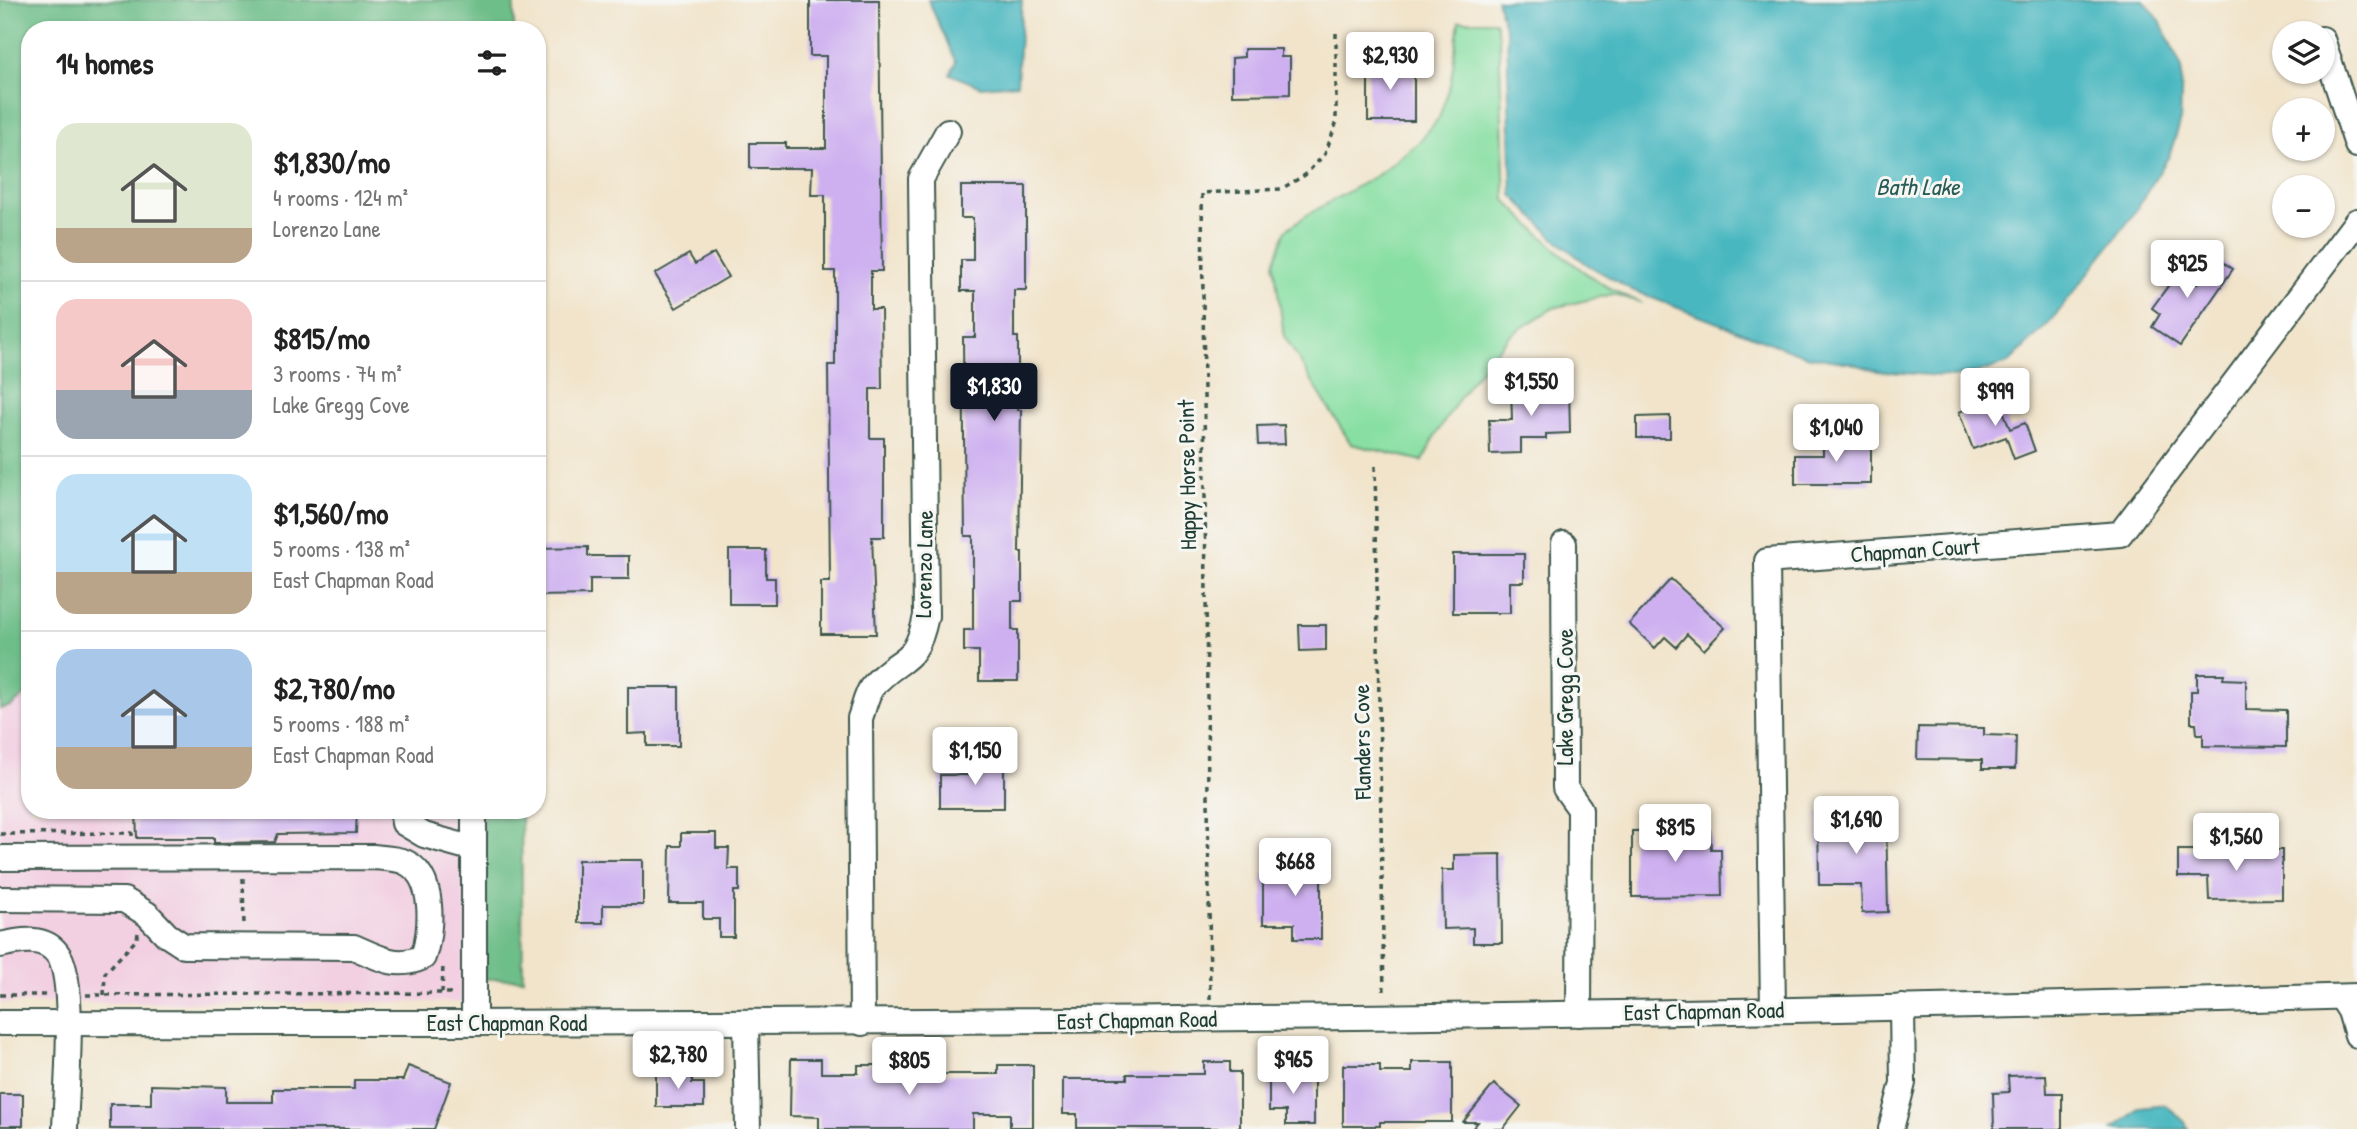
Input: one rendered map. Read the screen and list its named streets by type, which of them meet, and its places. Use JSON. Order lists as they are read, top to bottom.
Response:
{
  "streets": {
    "street": [
      "Chapman Court",
      "Lorenzo Lane",
      "Lake Gregg Cove",
      "East Chapman Road"
    ],
    "path": ["Happy Horse Point", "Flanders Cove"]
  },
  "crossings": [
    ["Happy Horse Point", "East Chapman Road"],
    ["Chapman Court", "East Chapman Road"],
    ["Lorenzo Lane", "East Chapman Road"],
    ["Lake Gregg Cove", "East Chapman Road"],
    ["Flanders Cove", "East Chapman Road"]
  ],
  "water": ["Bath Lake"],
  "page": {
    "map_buttons": ["+", "−"],
    "heading": "14 homes",
    "price": [
      "$2,930",
      "$925",
      "$1,550",
      "$1,830",
      "$999",
      "$1,040",
      "$1,150",
      "$1,690",
      "$815",
      "$1,560",
      "$668",
      "$2,780",
      "$965",
      "$805"
    ],
    "list": [
      {
        "name": "$1,830/mo",
        "note": "4 rooms · 124 m² · Lorenzo Lane"
      },
      {
        "name": "$815/mo",
        "note": "3 rooms · 74 m² · Lake Gregg Cove"
      },
      {
        "name": "$1,560/mo",
        "note": "5 rooms · 138 m² · East Chapman Road"
      },
      {
        "name": "$2,780/mo",
        "note": "5 rooms · 188 m² · East Chapman Road"
      }
    ]
  }
}
